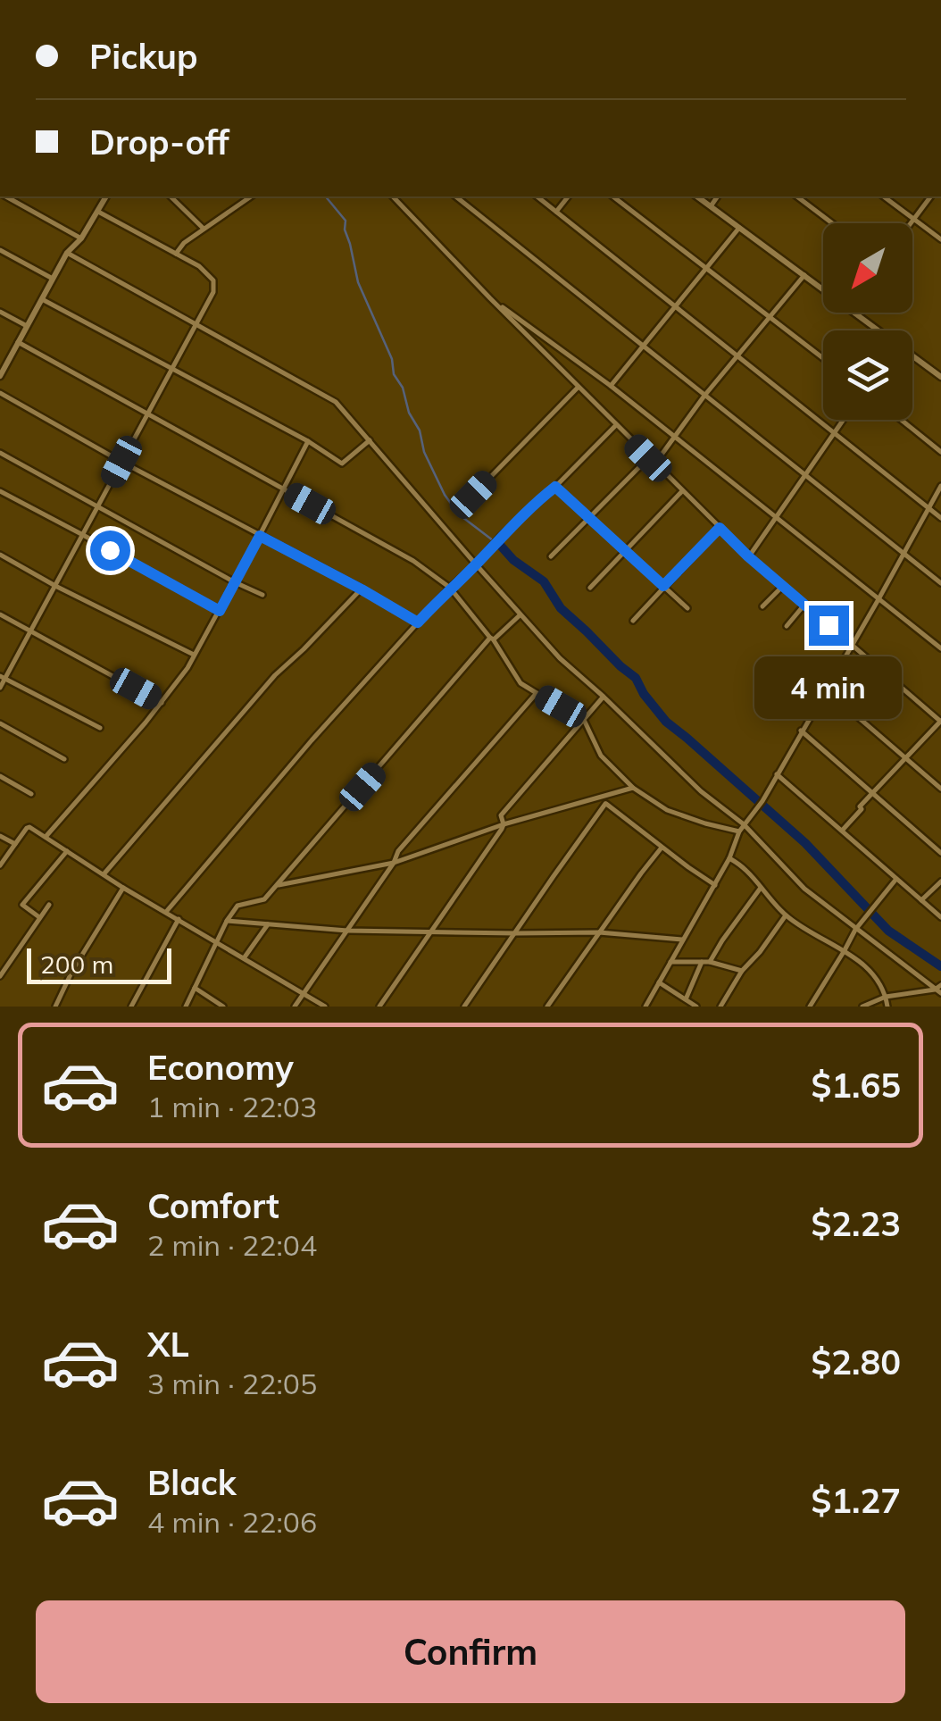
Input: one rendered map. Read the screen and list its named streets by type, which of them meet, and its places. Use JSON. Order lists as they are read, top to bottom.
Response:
{
  "scale_bar": "200 m",
  "north": "bottom left",
  "page": {
    "banner": ["Pickup", "Drop-off"],
    "bubble": "4 min",
    "scale": "200 m",
    "list": [
      {
        "name": "Economy",
        "note": "1 min · 22:03",
        "value": "$1.65"
      },
      {
        "name": "Comfort",
        "note": "2 min · 22:04",
        "value": "$2.23"
      },
      {
        "name": "XL",
        "note": "3 min · 22:05",
        "value": "$2.80"
      },
      {
        "name": "Black",
        "note": "4 min · 22:06",
        "value": "$1.27"
      }
    ],
    "buttons": "Confirm"
  }
}
